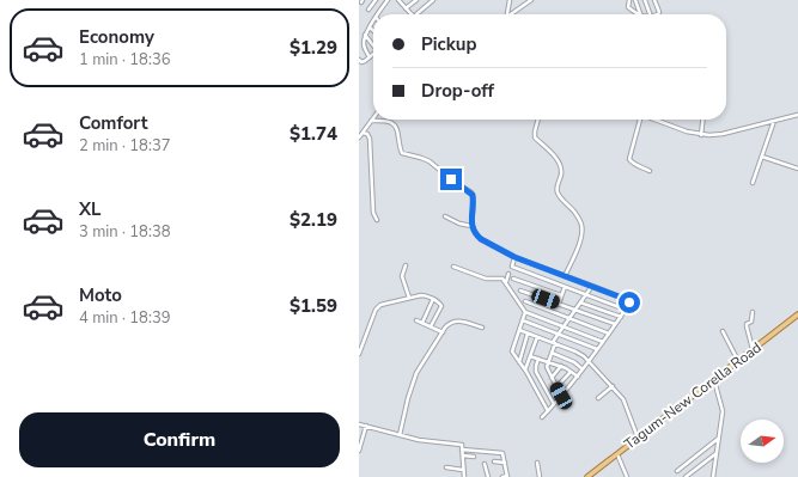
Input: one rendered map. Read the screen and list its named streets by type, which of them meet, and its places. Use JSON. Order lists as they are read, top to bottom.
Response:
{
  "streets": {
    "main road": ["Tagum-New Corella Road"]
  },
  "north": "right",
  "page": {
    "list": [
      {
        "name": "Economy",
        "note": "1 min · 18:36",
        "value": "$1.29"
      },
      {
        "name": "Comfort",
        "note": "2 min · 18:37",
        "value": "$1.74"
      },
      {
        "name": "XL",
        "note": "3 min · 18:38",
        "value": "$2.19"
      },
      {
        "name": "Moto",
        "note": "4 min · 18:39",
        "value": "$1.59"
      }
    ],
    "banner": ["Pickup", "Drop-off"],
    "buttons": "Confirm"
  }
}
